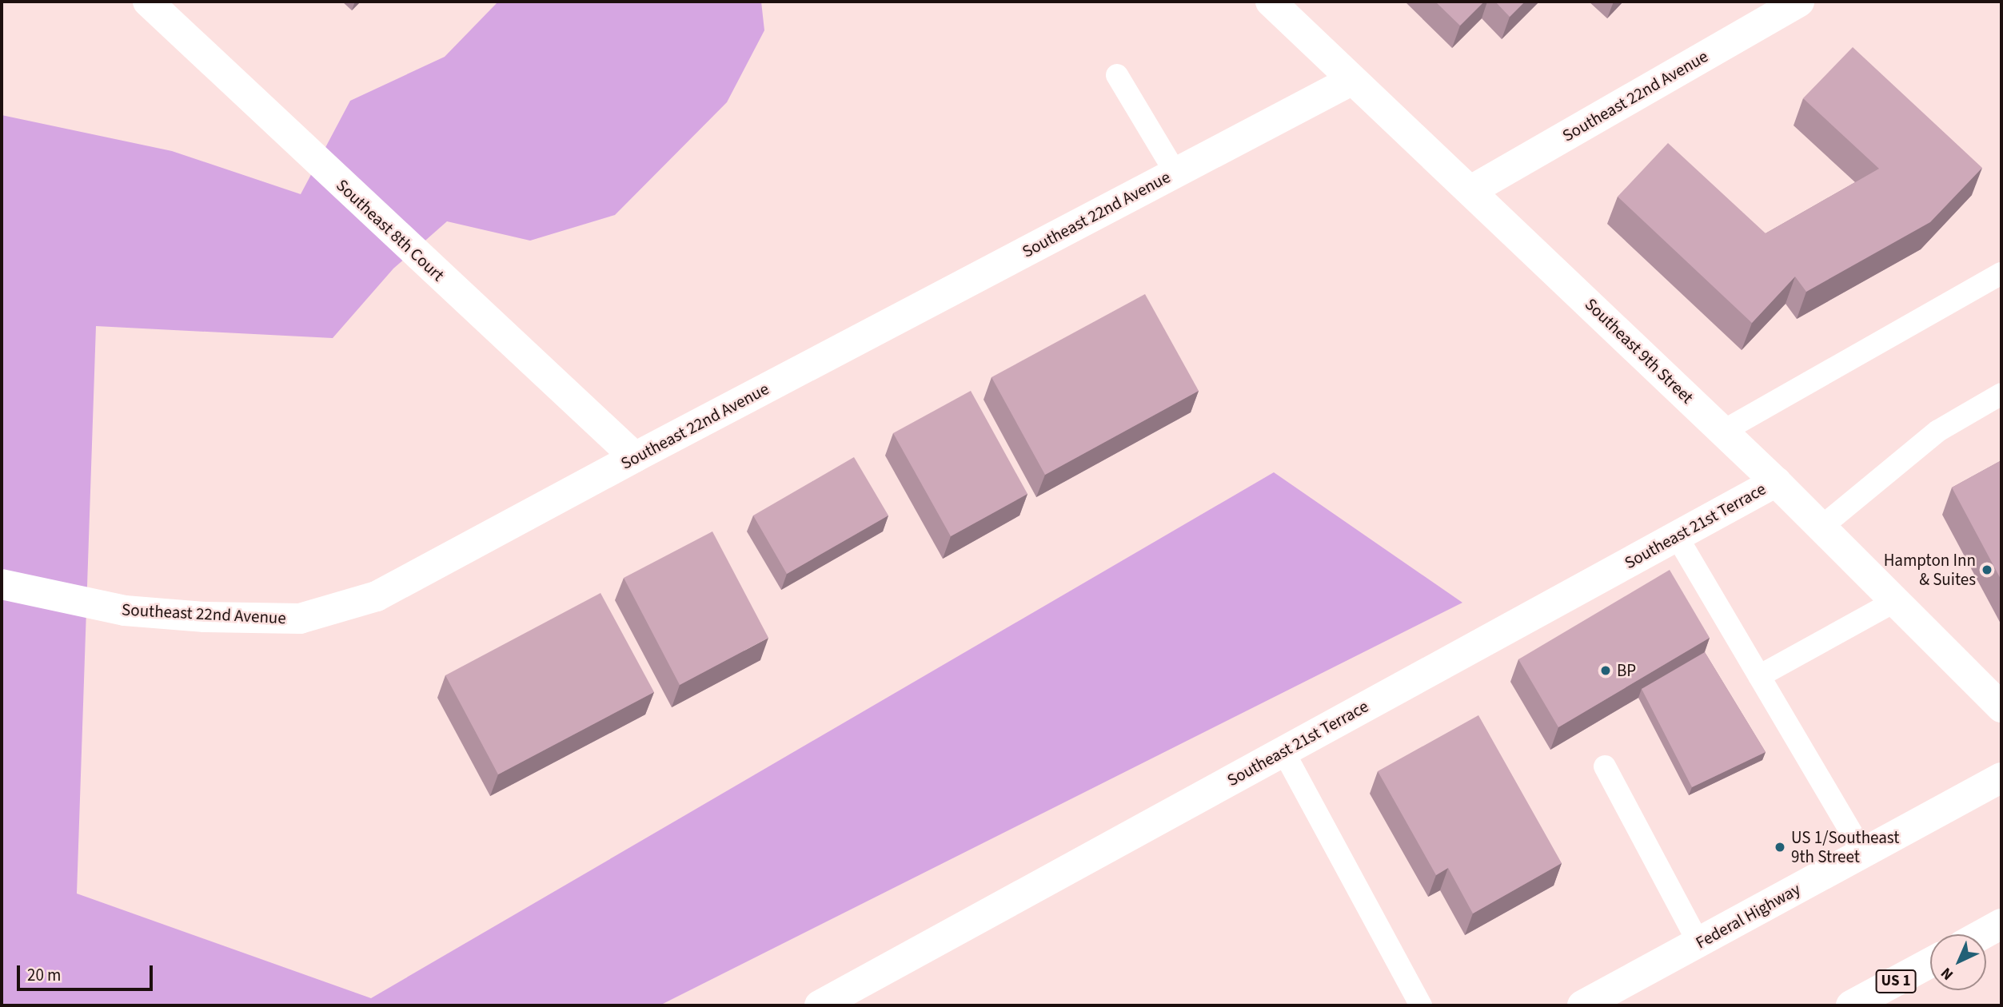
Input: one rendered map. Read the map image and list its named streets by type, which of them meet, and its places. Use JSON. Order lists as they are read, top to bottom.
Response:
{
  "streets": {
    "street": [
      "Southeast 22nd Avenue",
      "Southeast 8th Court",
      "Southeast 9th Street",
      "Southeast 21st Terrace",
      "Federal Highway",
      "US 1"
    ]
  },
  "crossings": [
    ["Southeast 22nd Avenue", "Southeast 8th Court"],
    ["Southeast 22nd Avenue", "Southeast 9th Street"],
    ["Southeast 9th Street", "Southeast 21st Terrace"]
  ],
  "places": ["Hampton Inn & Suites", "BP", "US 1/Southeast 9th Street"],
  "scale_bar": "20 m",
  "north": "bottom left"
}
